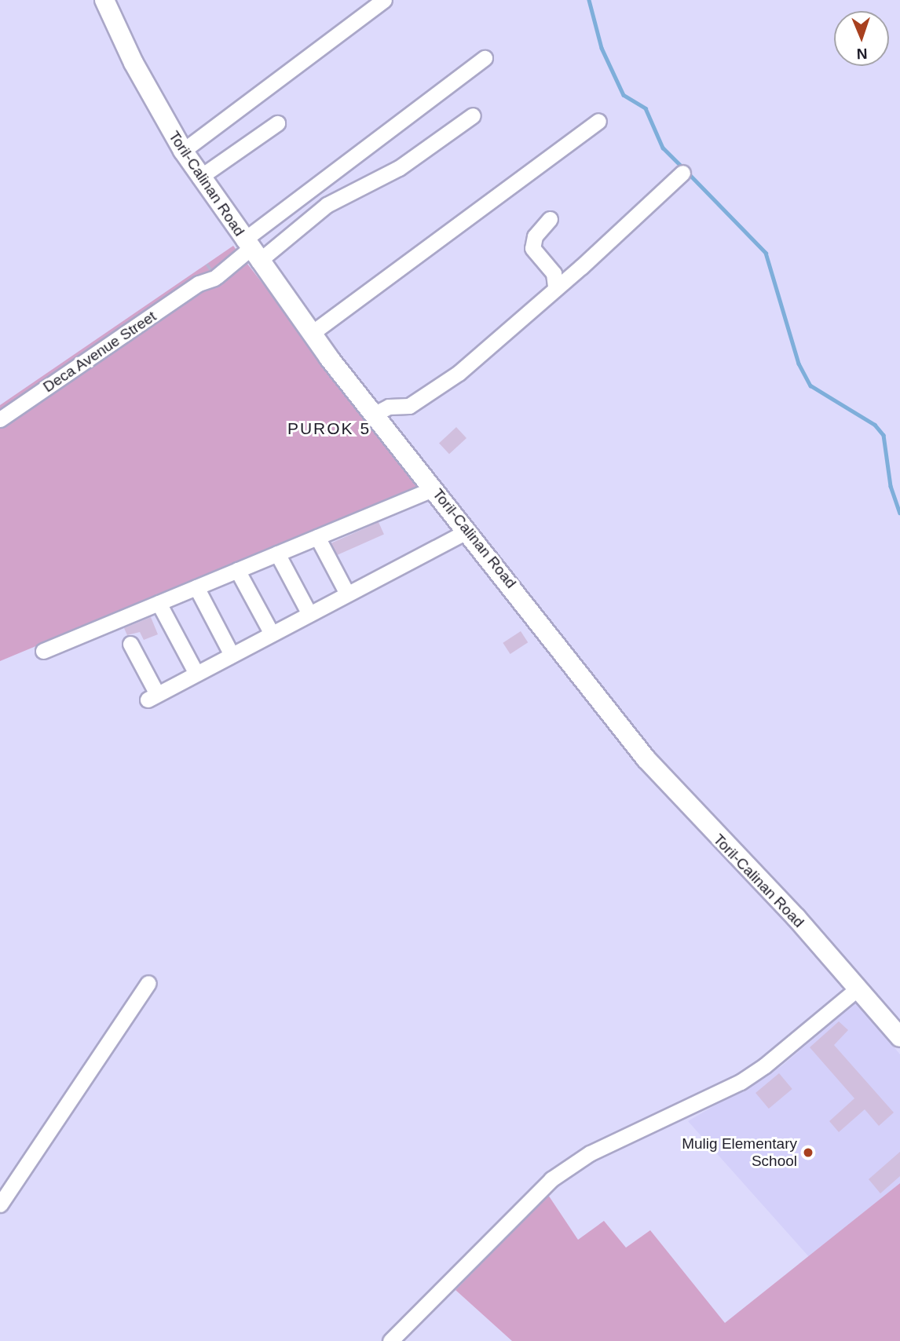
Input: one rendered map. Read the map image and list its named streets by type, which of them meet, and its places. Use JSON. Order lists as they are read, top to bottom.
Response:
{
  "streets": {
    "main road": ["Toril-Calinan Road"],
    "street": ["Deca Avenue Street"]
  },
  "crossings": [
    ["Toril-Calinan Road", "Deca Avenue Street"]
  ],
  "districts": ["PUROK 5"],
  "places": ["Mulig Elementary School"],
  "north": "bottom"
}
